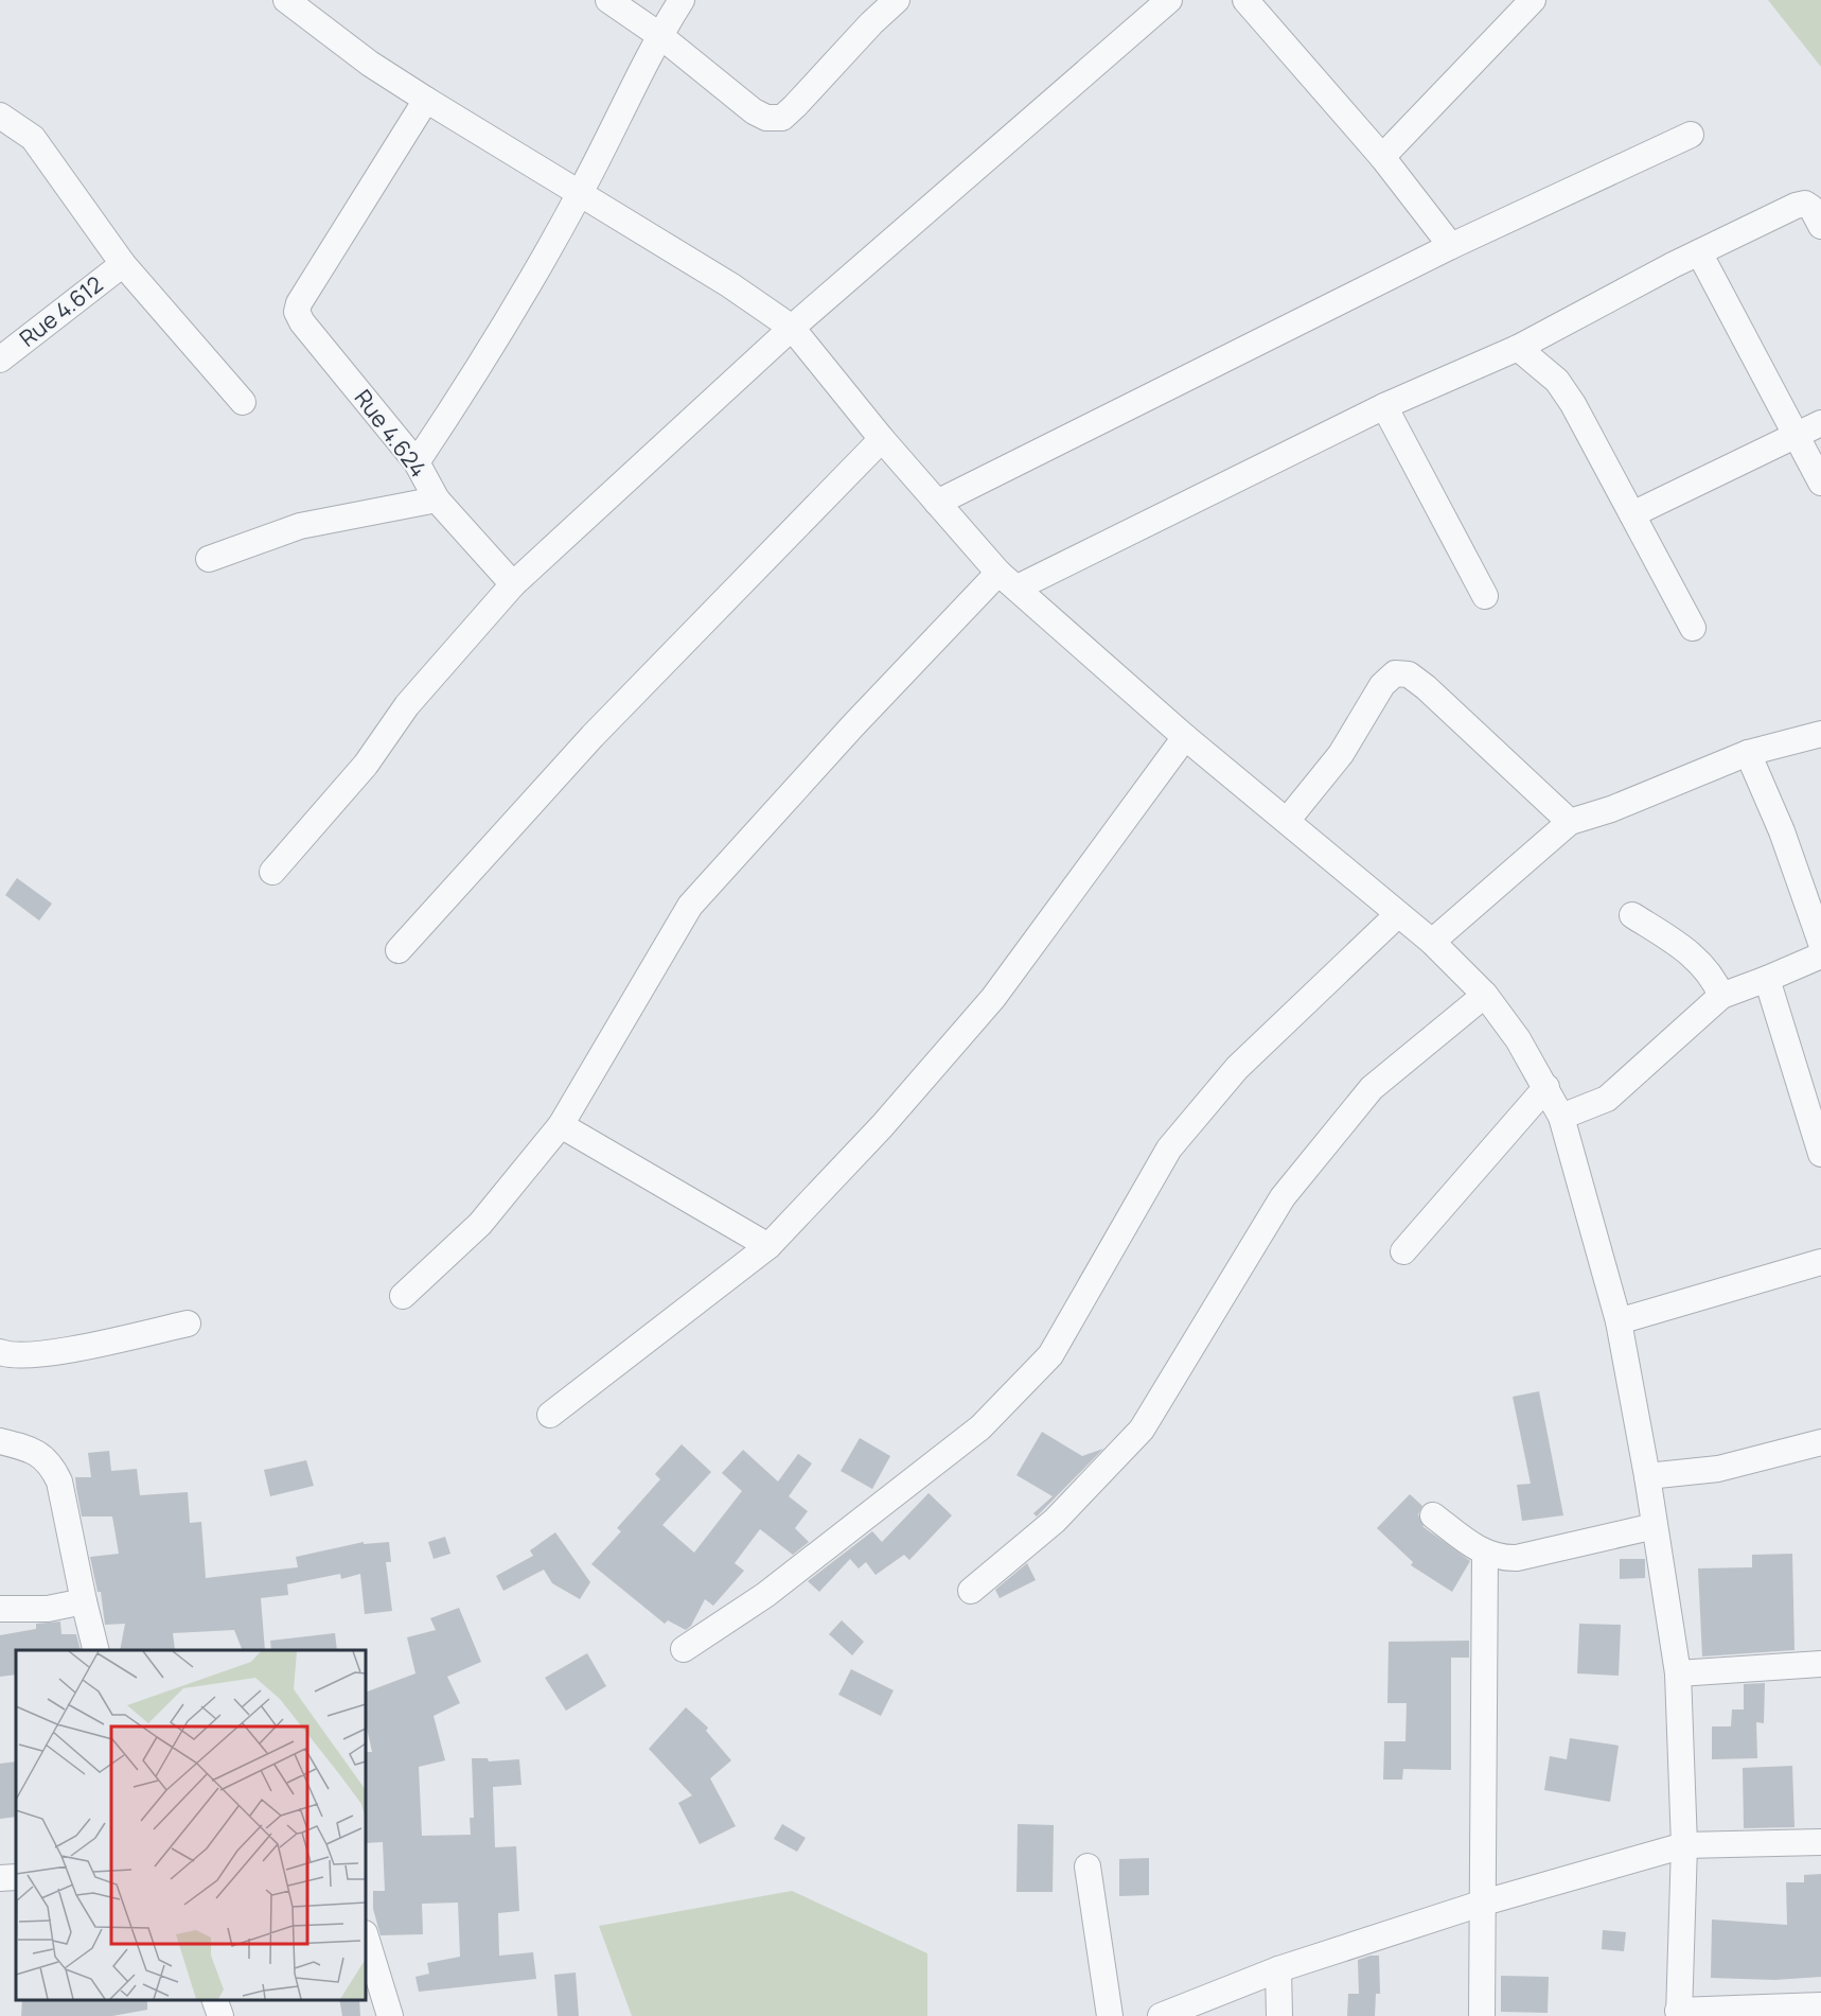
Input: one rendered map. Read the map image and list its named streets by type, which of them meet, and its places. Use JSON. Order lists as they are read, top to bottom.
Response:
{
  "streets": {
    "street": ["Rue 4.612", "Rue 4.624"]
  }
}
